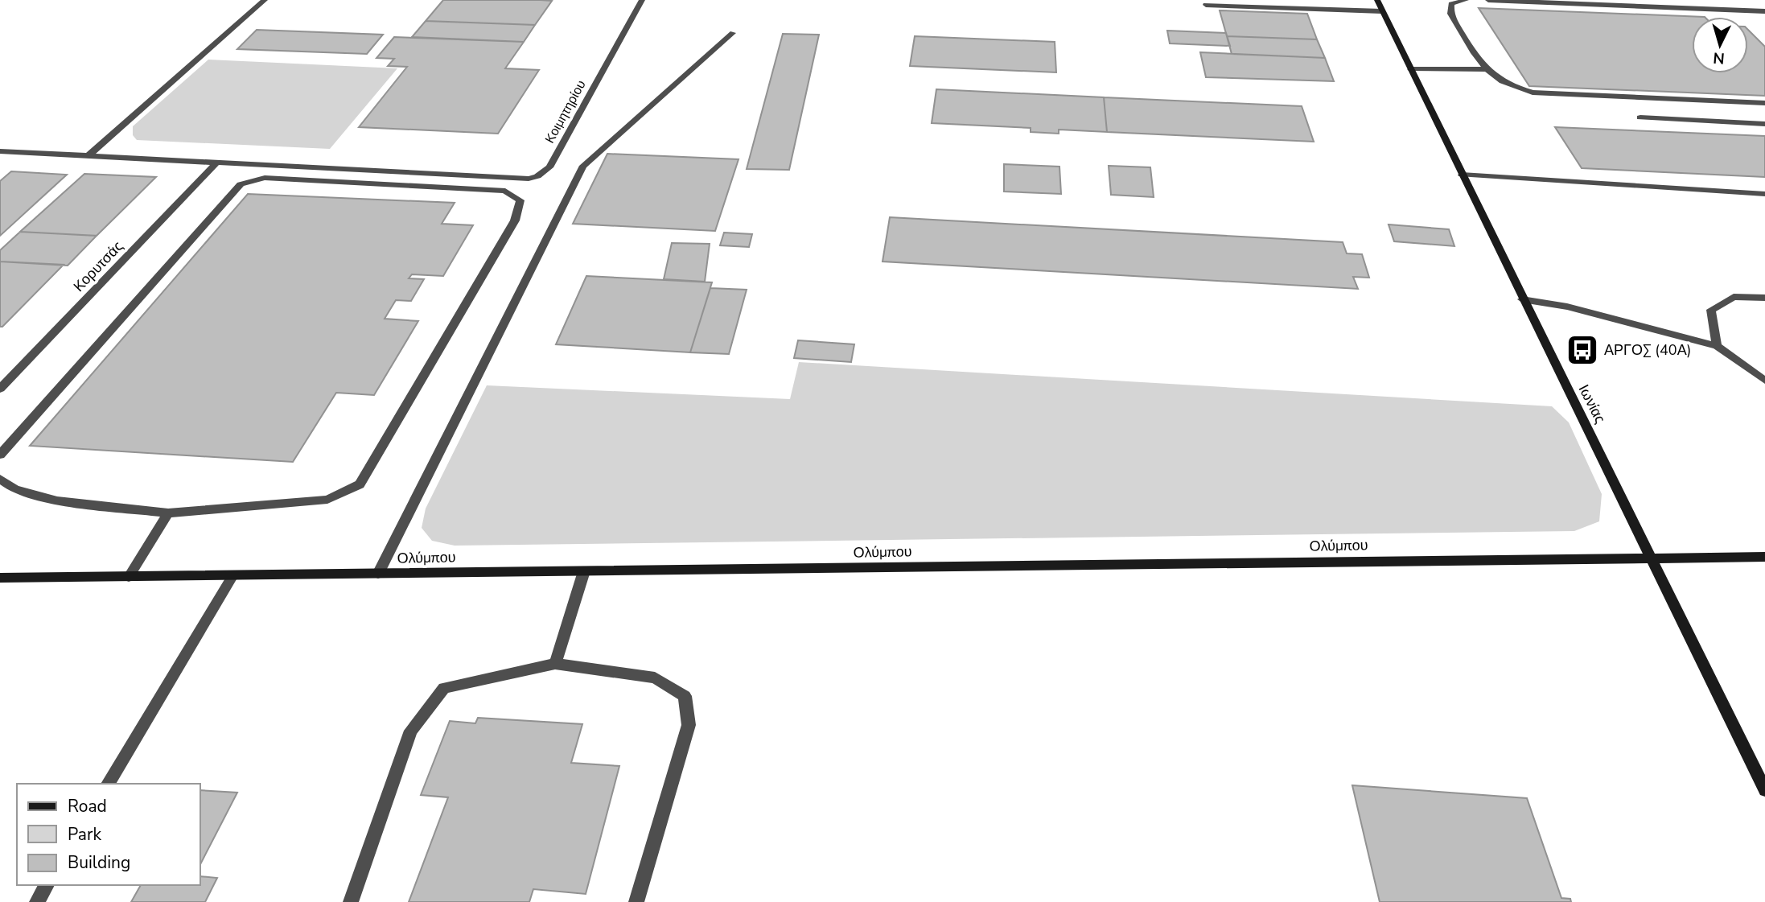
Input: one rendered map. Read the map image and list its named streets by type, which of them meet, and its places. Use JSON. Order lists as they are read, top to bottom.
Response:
{
  "streets": {
    "street": [
      "Κοιμητηρίου",
      "Κορυτσάς",
      "Ιωνίας",
      "Ολύμπου"
    ]
  },
  "crossings": [
    ["Κοιμητηρίου", "Κορυτσάς"],
    ["Ιωνίας", "Ολύμπου"]
  ],
  "places": {
    "bus stop": ["ΑΡΓΟΣ (40Α)"]
  },
  "legend": ["Road", "Park", "Building"],
  "north": "bottom"
}
